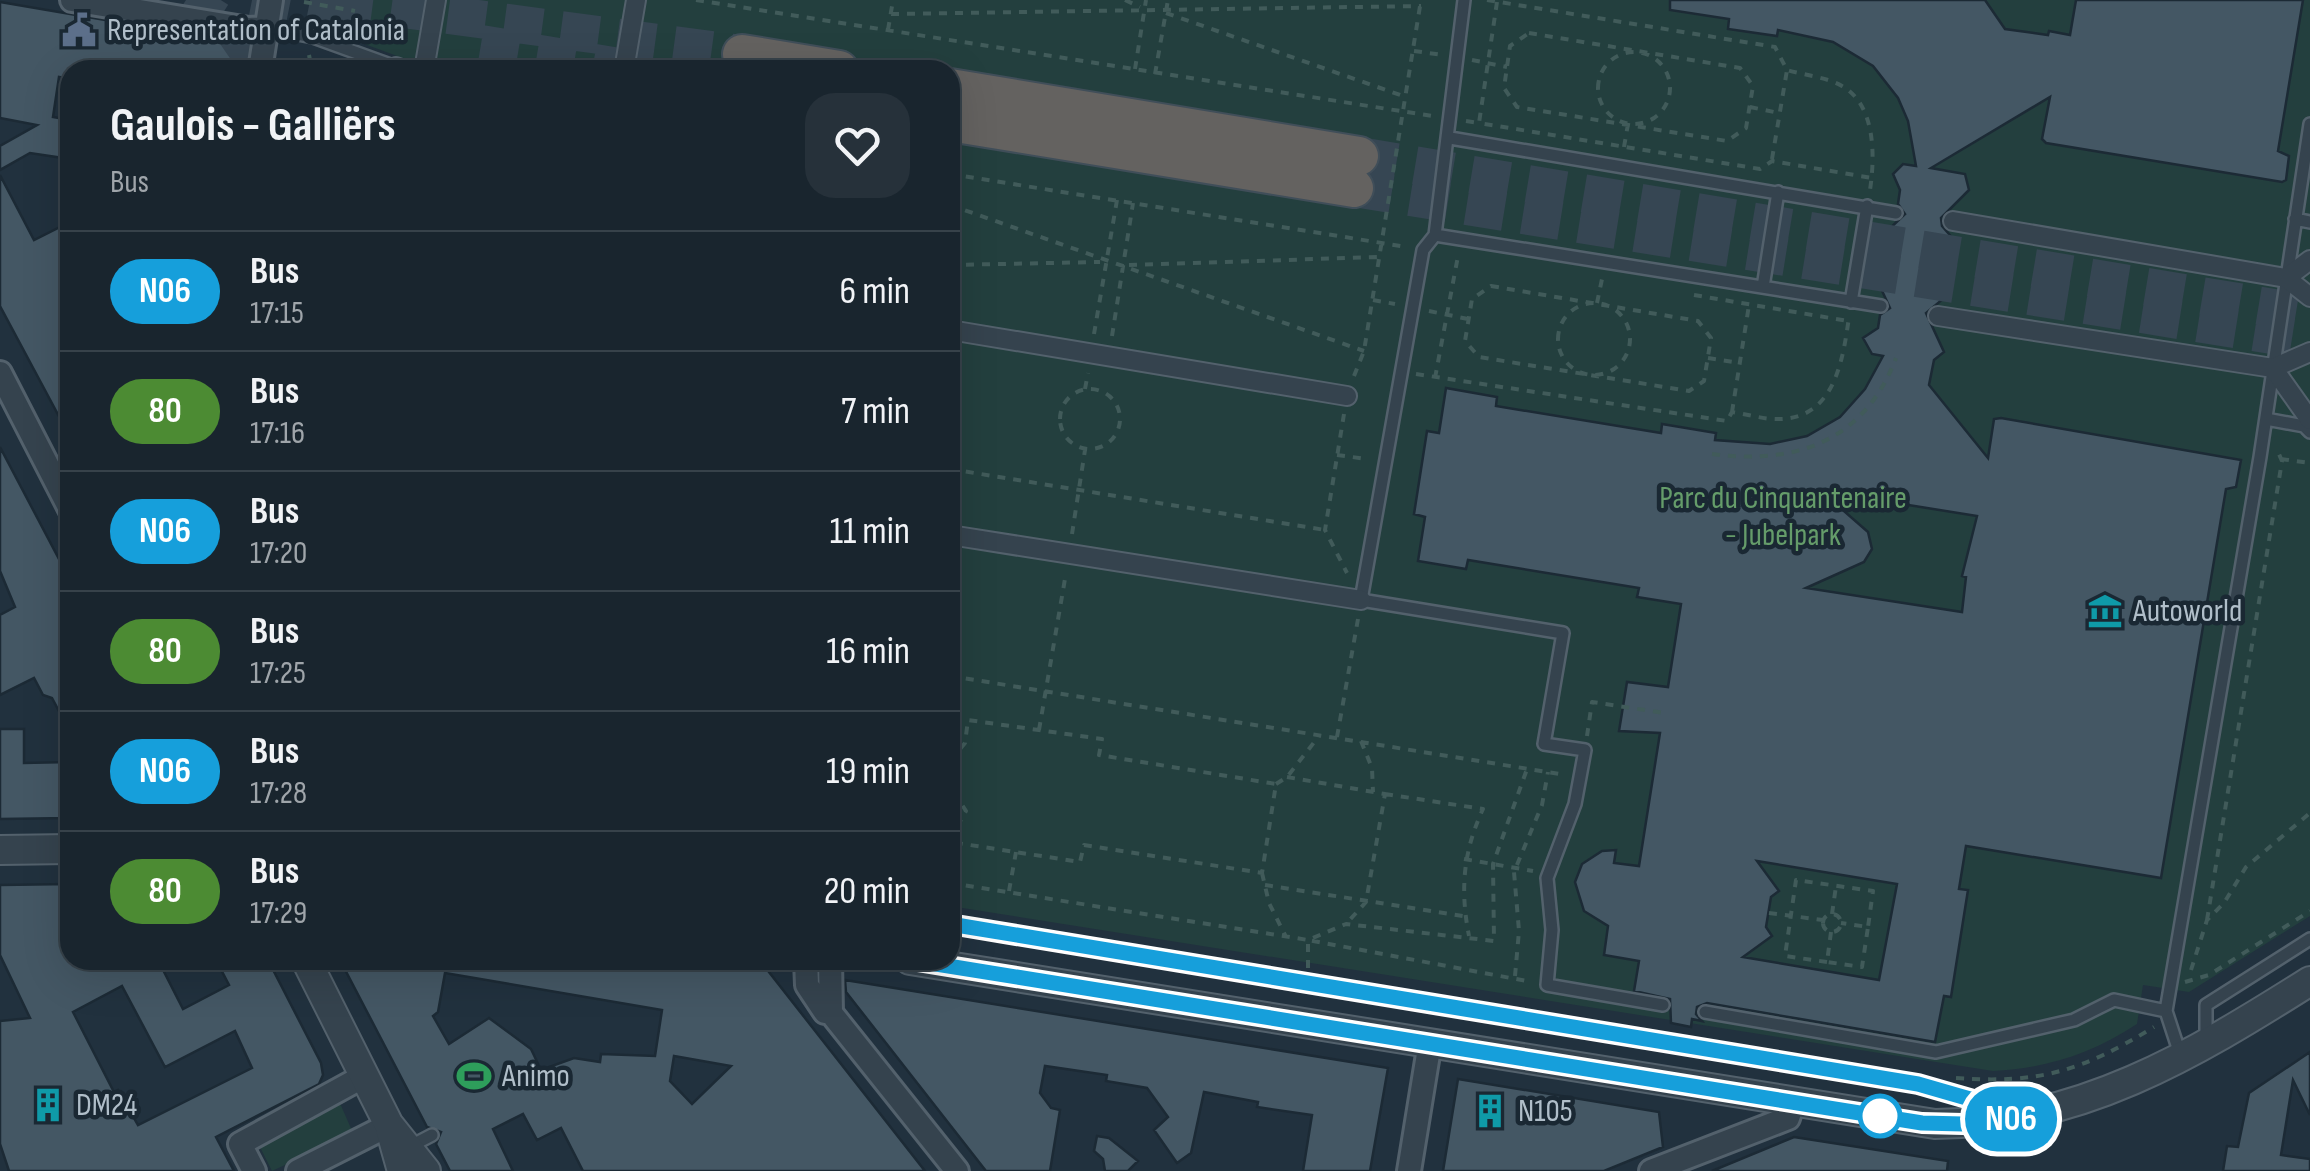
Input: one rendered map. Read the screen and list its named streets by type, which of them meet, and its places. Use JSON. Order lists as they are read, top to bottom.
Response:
{
  "parks": ["Parc du Cinquantenaire - Jubelpark"],
  "places": {
    "public building": ["Representation of Catalonia"],
    "museum": ["Autoworld"],
    "sports": ["Animo"],
    "building": ["DM24", "N105"]
  },
  "lines": ["bus line N06"],
  "page": {
    "on_map": "N06",
    "heading": ["Gaulois - Galliërs", "Bus"],
    "list": [
      {
        "mark": "N06",
        "name": "Bus",
        "note": "17:15",
        "value": "6 min"
      },
      {
        "mark": "80",
        "name": "Bus",
        "note": "17:16",
        "value": "7 min"
      },
      {
        "mark": "N06",
        "name": "Bus",
        "note": "17:20",
        "value": "11 min"
      },
      {
        "mark": "80",
        "name": "Bus",
        "note": "17:25",
        "value": "16 min"
      },
      {
        "mark": "N06",
        "name": "Bus",
        "note": "17:28",
        "value": "19 min"
      },
      {
        "mark": "80",
        "name": "Bus",
        "note": "17:29",
        "value": "20 min"
      }
    ]
  }
}
